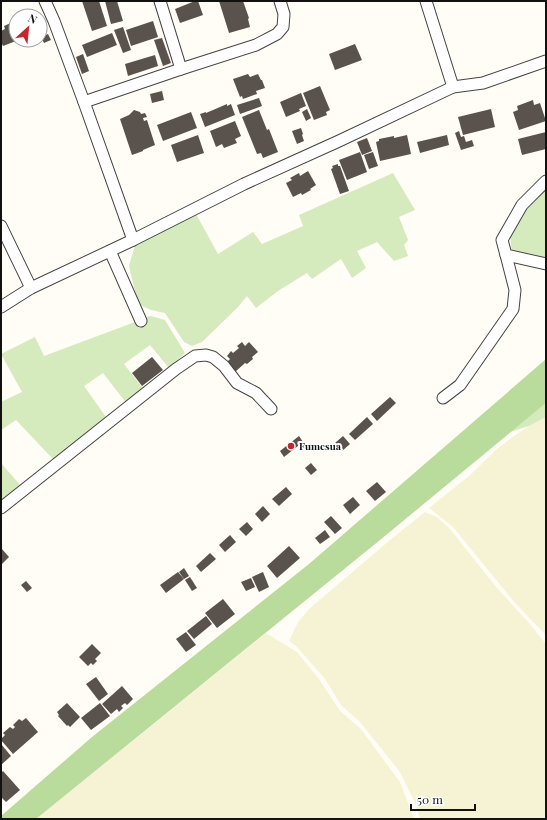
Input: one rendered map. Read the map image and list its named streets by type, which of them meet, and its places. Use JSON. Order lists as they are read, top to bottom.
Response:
{
  "places": ["Fumesua"],
  "scale_bar": "50 m",
  "north": "top right"
}
